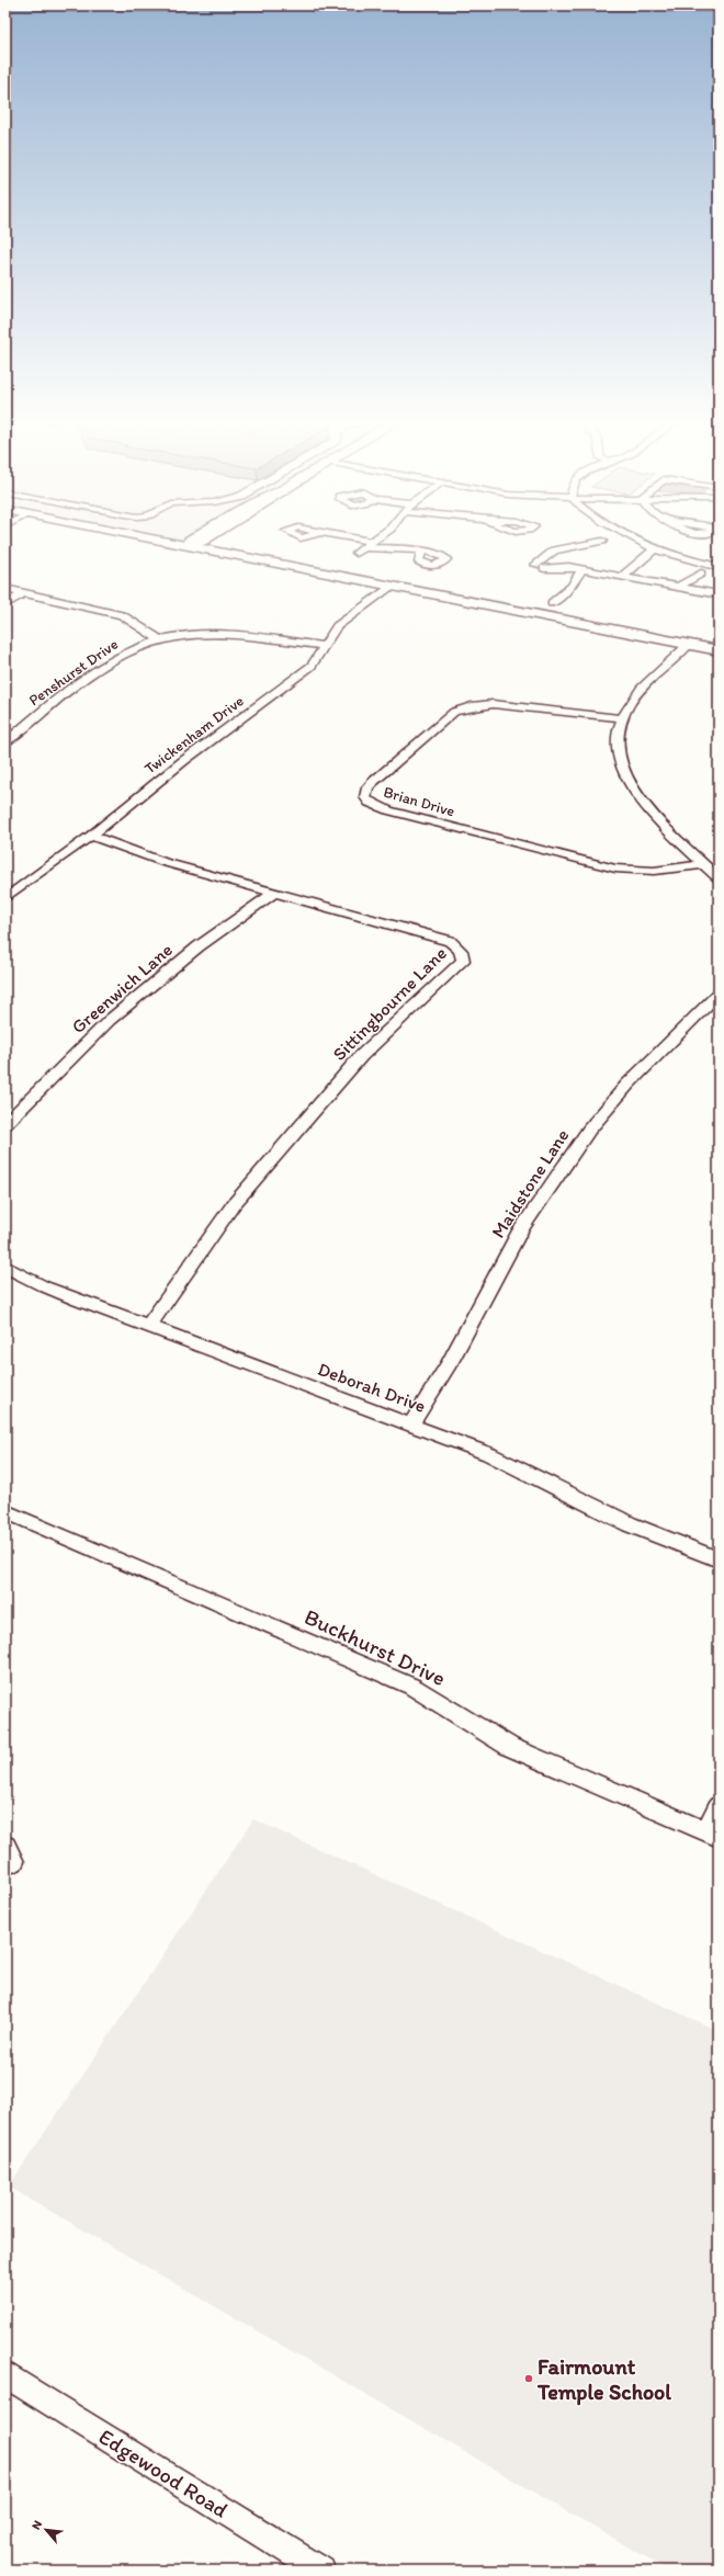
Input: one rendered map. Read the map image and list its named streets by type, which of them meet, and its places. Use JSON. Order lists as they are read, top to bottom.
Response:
{
  "streets": {
    "street": [
      "Penshurst Drive",
      "Twickenham Drive",
      "Brian Drive",
      "Greenwich Lane",
      "Sittingbourne Lane",
      "Maidstone Lane",
      "Deborah Drive",
      "Buckhurst Drive",
      "Edgewood Road"
    ]
  },
  "crossings": [
    ["Penshurst Drive", "Twickenham Drive"],
    ["Twickenham Drive", "Sittingbourne Lane"],
    ["Greenwich Lane", "Sittingbourne Lane"],
    ["Sittingbourne Lane", "Deborah Drive"],
    ["Maidstone Lane", "Deborah Drive"]
  ],
  "places": ["Fairmount Temple School"],
  "north": "top left"
}
